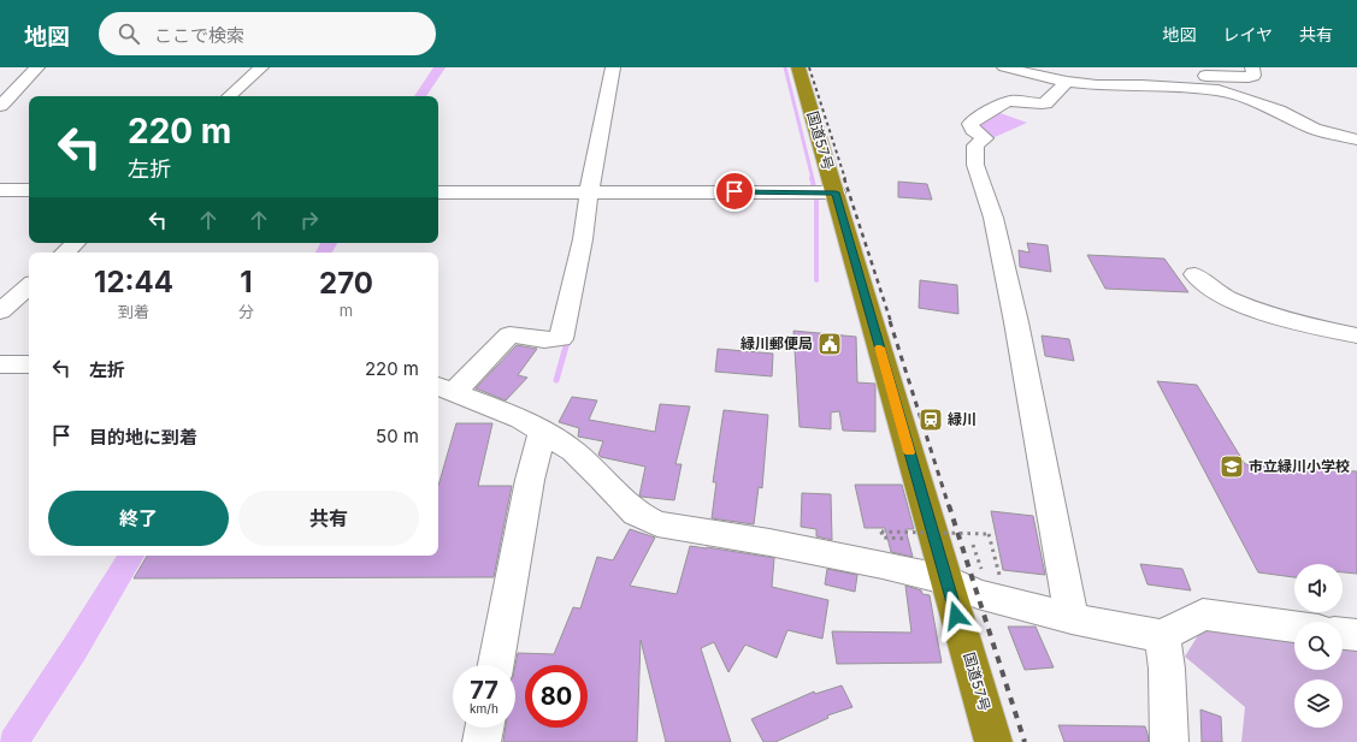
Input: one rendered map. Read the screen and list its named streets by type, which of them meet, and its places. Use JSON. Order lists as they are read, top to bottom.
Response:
{
  "streets": {
    "highway": ["国道57号"]
  },
  "places": {
    "public building": ["緑川郵便局"],
    "station": ["緑川"],
    "school or university": ["市立緑川小学校"]
  },
  "page": {
    "header": "地図",
    "search": "ここで検索",
    "nav": ["地図", "レイヤ", "共有"],
    "turn": ["220 m", "左折"],
    "eta": [
      "12:44",
      "到着",
      "1",
      "分",
      "270",
      "m"
    ],
    "list": [
      {
        "name": "左折",
        "value": "220 m"
      },
      {
        "name": "目的地に到着",
        "value": "50 m"
      }
    ],
    "buttons": ["終了", "共有"],
    "speed": "77 km/h",
    "limit": "80"
  }
}
